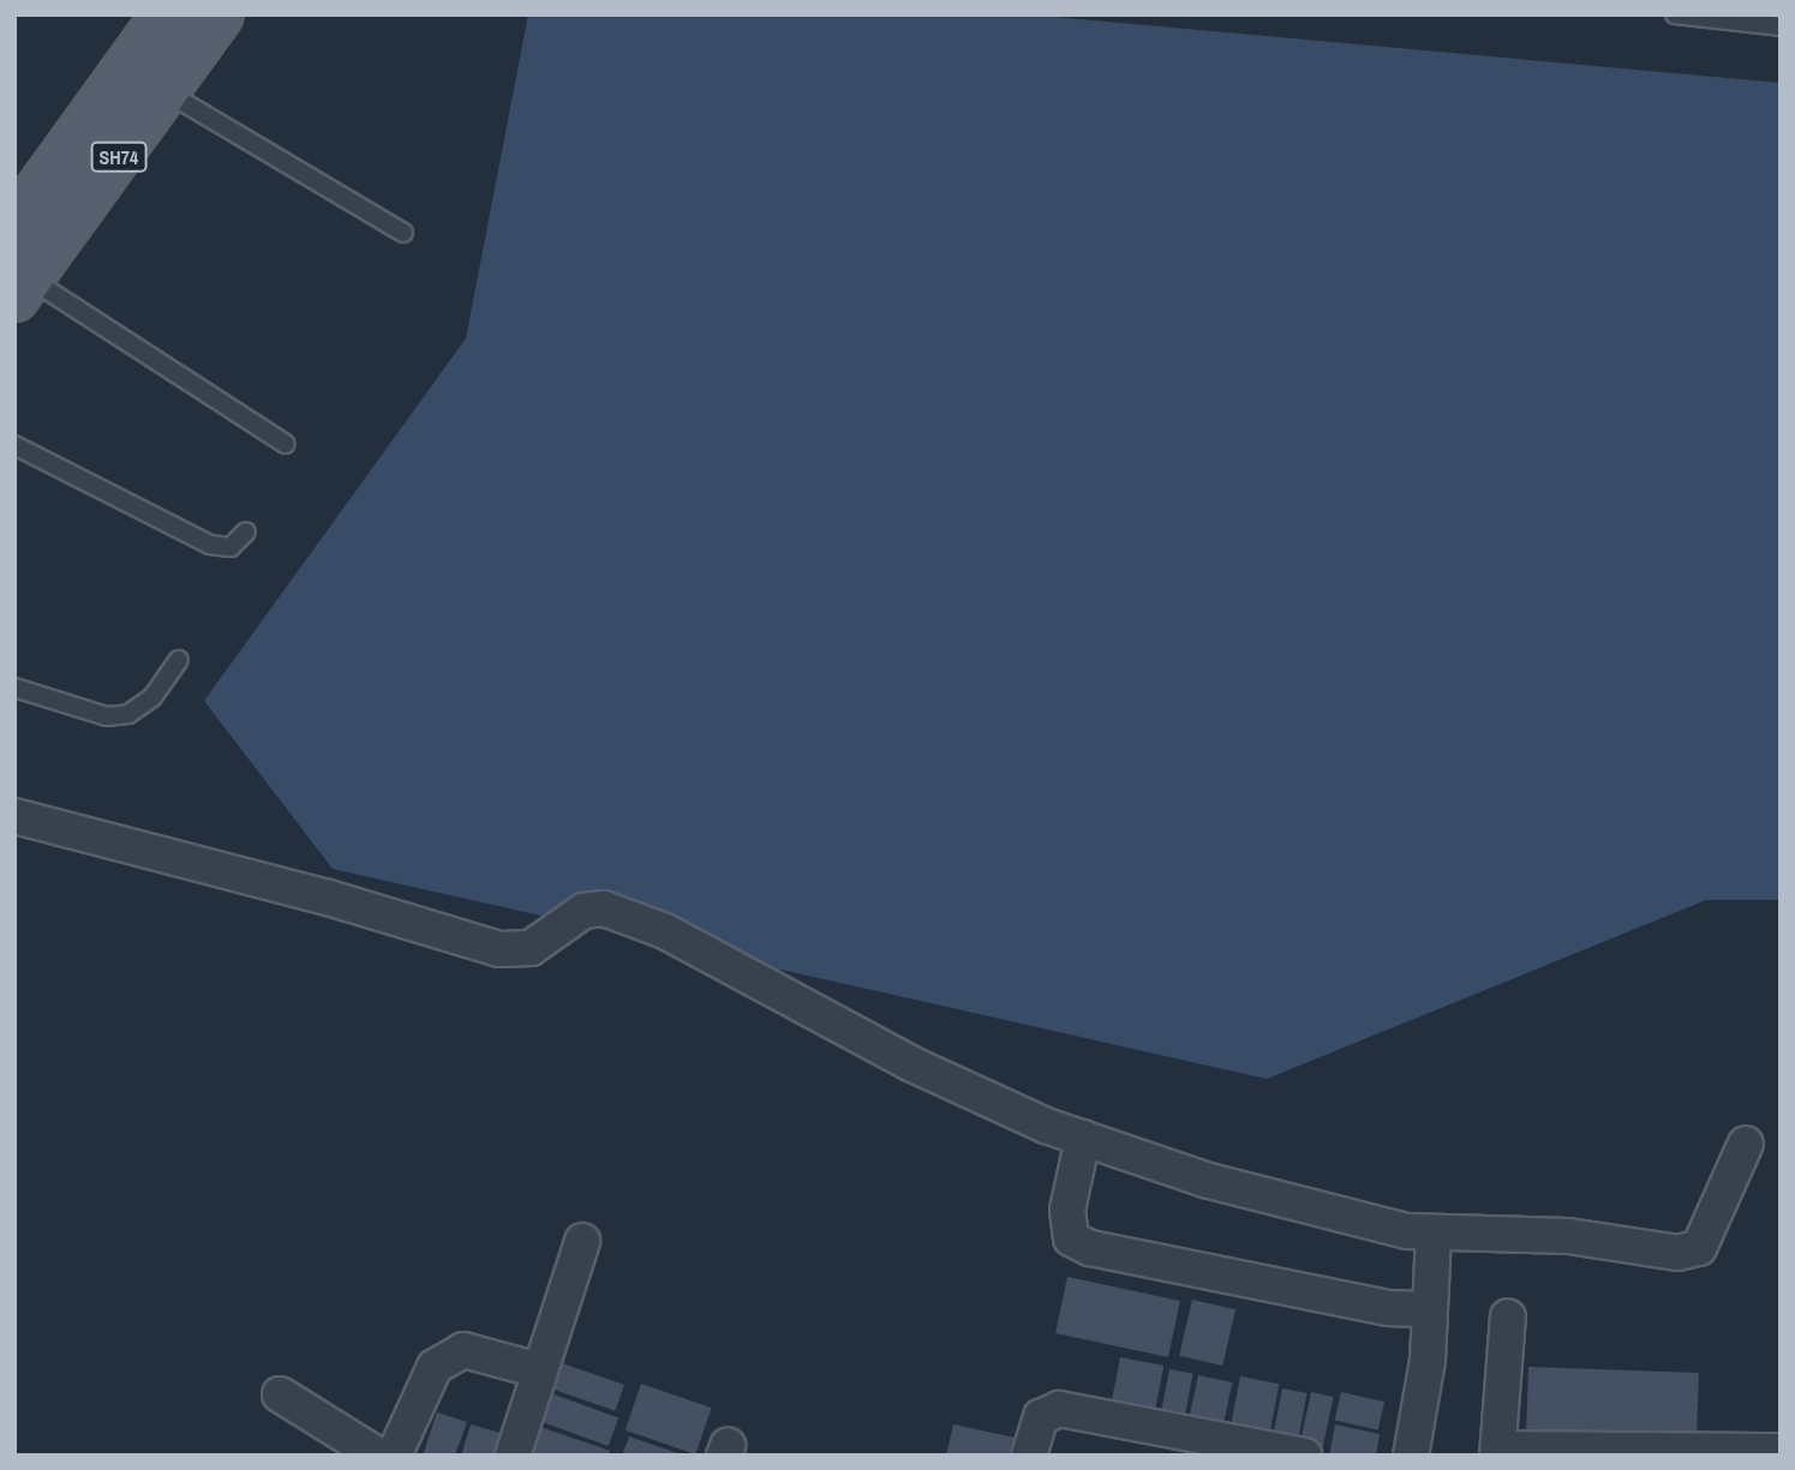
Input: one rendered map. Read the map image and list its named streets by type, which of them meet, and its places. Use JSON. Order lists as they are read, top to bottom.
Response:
{
  "streets": {
    "main road": ["SH74"]
  }
}
